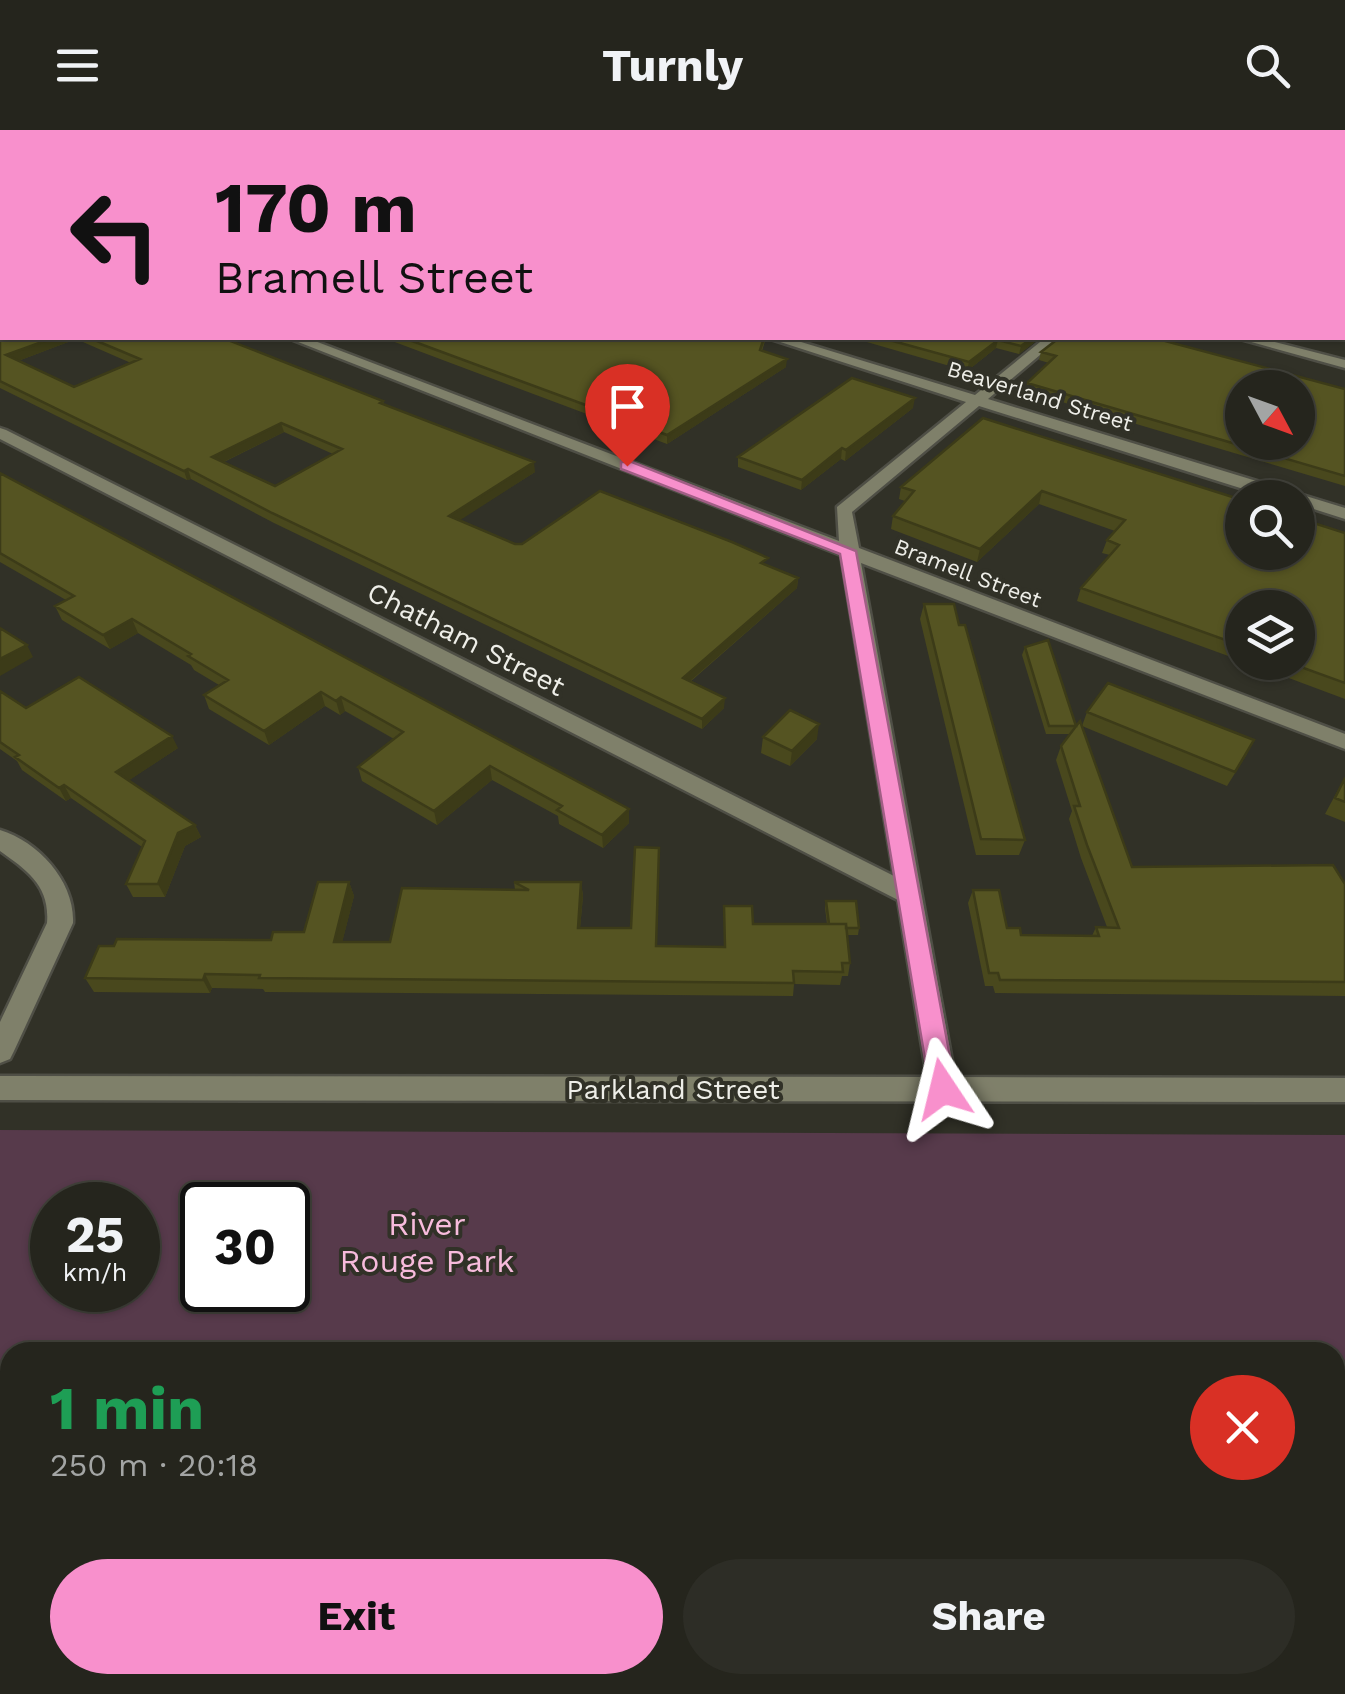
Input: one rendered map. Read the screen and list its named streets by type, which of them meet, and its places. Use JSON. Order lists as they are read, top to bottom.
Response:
{
  "streets": {
    "street": [
      "Beaverland Street",
      "Bramell Street",
      "Chatham Street",
      "Parkland Street"
    ]
  },
  "parks": ["River Rouge Park"],
  "north": "bottom right",
  "page": {
    "header": "Turnly",
    "turn": ["170 m", "Bramell Street"],
    "speed": "25 km/h",
    "limit": "30",
    "heading": ["1 min", "250 m · 20:18"],
    "buttons": ["Exit", "Share"]
  }
}
